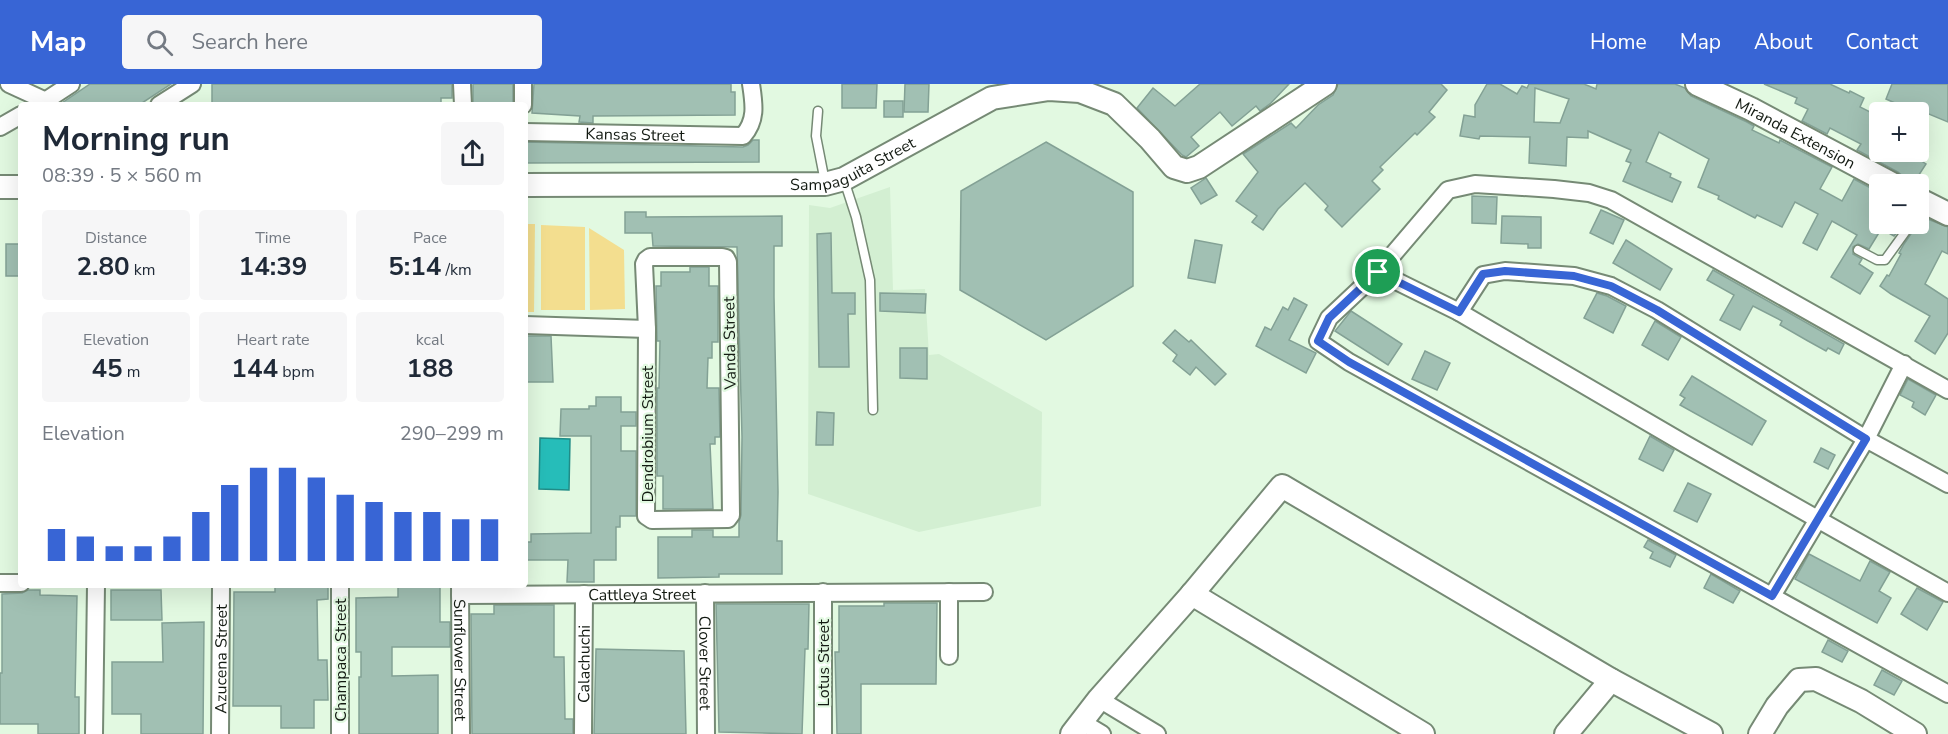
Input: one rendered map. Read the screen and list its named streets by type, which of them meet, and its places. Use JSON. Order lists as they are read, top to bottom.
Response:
{
  "streets": {
    "street": [
      "Miranda Extension",
      "Kansas Street",
      "Sampaguita Street",
      "Vanda Street",
      "Dendrobium Street",
      "Cattleya Street",
      "Azucena Street",
      "Champaca Street",
      "Sunflower Street",
      "Lotus Street",
      "Calachuchi",
      "Clover Street"
    ]
  },
  "crossings": [
    ["Vanda Street", "Dendrobium Street"],
    ["Cattleya Street", "Sunflower Street"],
    ["Cattleya Street", "Lotus Street"],
    ["Cattleya Street", "Calachuchi"],
    ["Cattleya Street", "Clover Street"]
  ],
  "page": {
    "header": "Map",
    "search": "Search here",
    "nav": [
      "Home",
      "Map",
      "About",
      "Contact"
    ],
    "map_buttons": ["+", "−"],
    "heading": ["Morning run", "08:39 · 5 × 560 m"],
    "stats": [
      ["Distance", "2.80 km"],
      ["Time", "14:39"],
      ["Pace", "5:14 /km"],
      ["Elevation", "45 m"],
      ["Heart rate", "144 bpm"],
      ["kcal", "188"]
    ],
    "chart": ["Elevation", "290–299 m"]
  }
}
